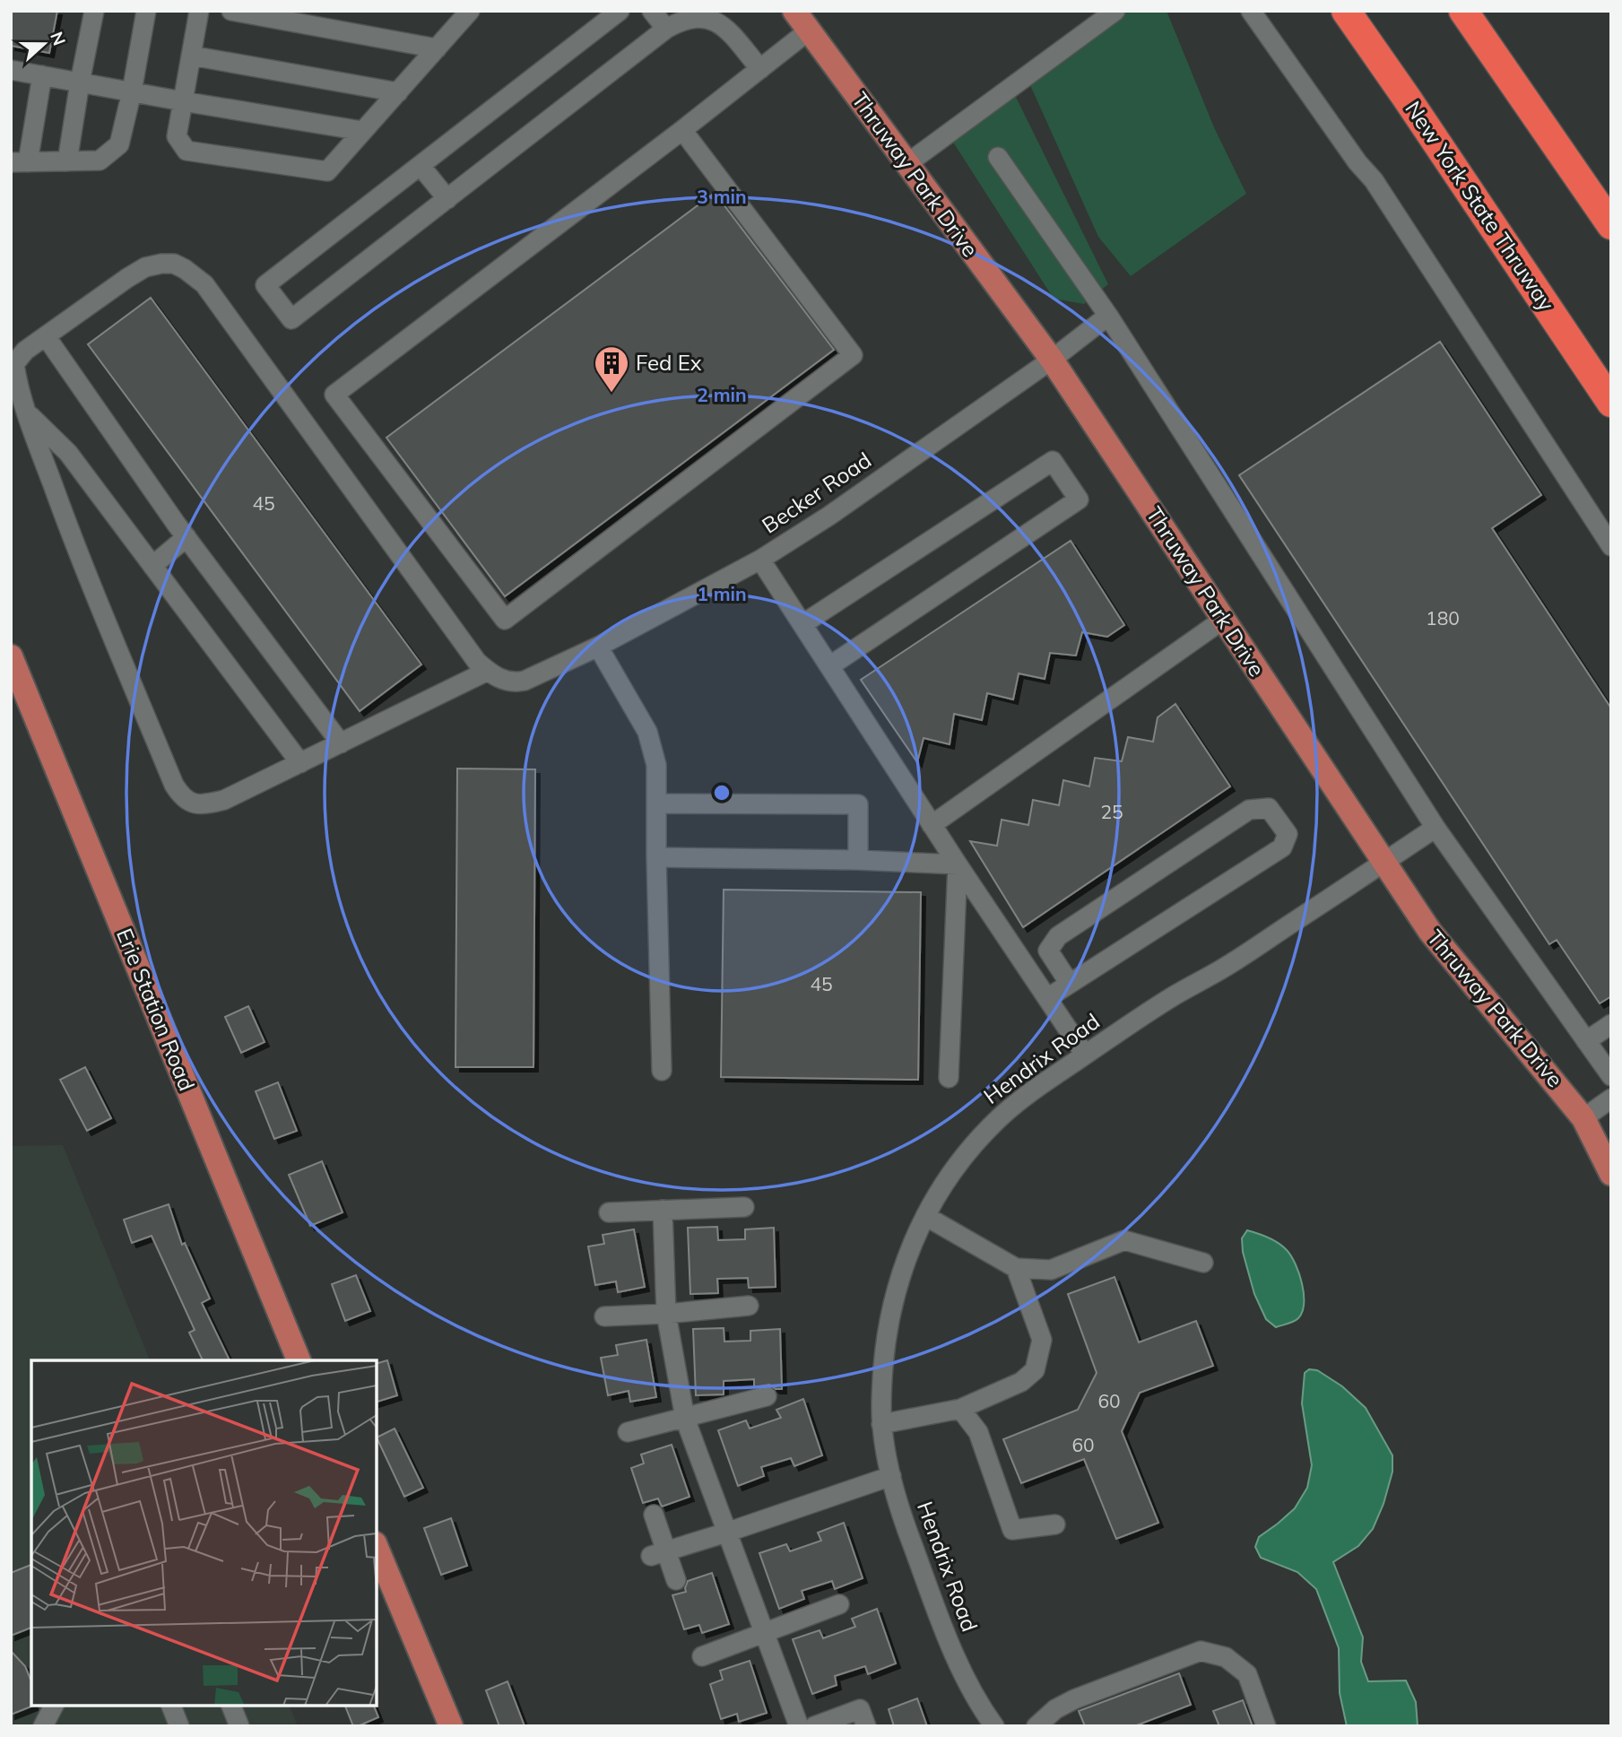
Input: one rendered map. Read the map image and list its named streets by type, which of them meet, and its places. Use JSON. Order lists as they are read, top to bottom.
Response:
{
  "streets": {
    "highway": ["New York State Thruway"],
    "main road": ["Thruway Park Drive", "Erie Station Road"],
    "street": ["Becker Road", "Hendrix Road"]
  },
  "crossings": [
    ["Thruway Park Drive", "Becker Road"],
    ["Thruway Park Drive", "Hendrix Road"]
  ],
  "places": {
    "building": ["Fed Ex"]
  },
  "house_numbers": [
    "45",
    "180",
    "25",
    "45",
    "60",
    "60"
  ],
  "north": "right",
  "rings": ["3 min", "2 min", "1 min"]
}
